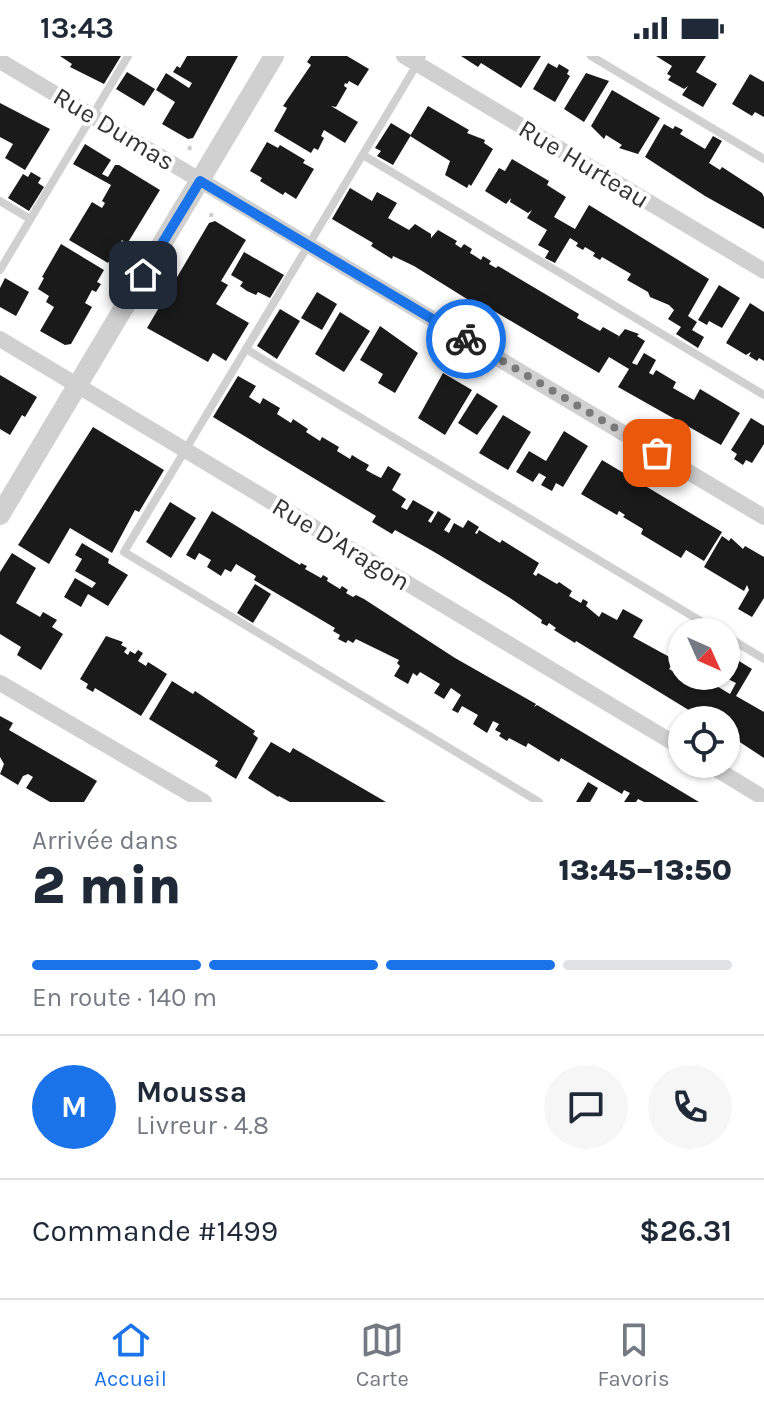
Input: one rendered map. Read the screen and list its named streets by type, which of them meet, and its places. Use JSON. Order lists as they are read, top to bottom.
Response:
{
  "streets": {
    "street": ["Rue Dumas", "Rue Hurteau", "Rue D'Aragon"]
  },
  "north": "bottom right",
  "page": {
    "status": "13:43",
    "heading": ["2 min", "Arrivée dans", "13:45–13:50"],
    "panel": [
      "Moussa",
      "Livreur · 4.8",
      "Commande #1499",
      "$26.31"
    ],
    "bar": "En route · 140 m",
    "round": "M",
    "tabs": ["Accueil", "Carte", "Favoris"]
  }
}
